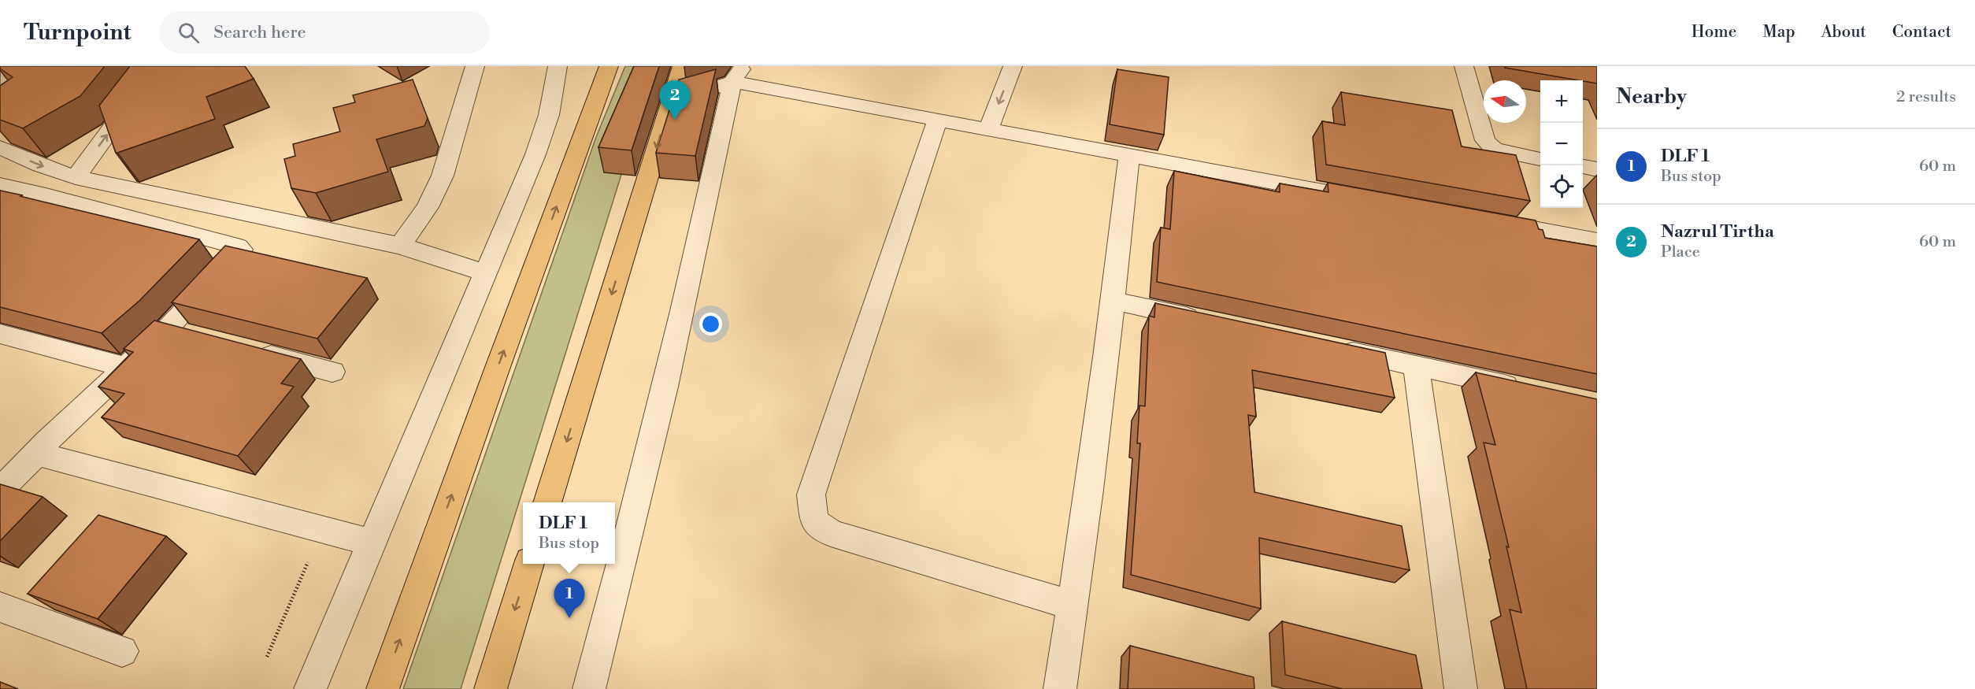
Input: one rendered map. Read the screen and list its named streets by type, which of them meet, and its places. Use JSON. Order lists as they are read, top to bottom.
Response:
{
  "north": "left",
  "page": {
    "header": "Turnpoint",
    "search": "Search here",
    "nav": [
      "Home",
      "Map",
      "About",
      "Contact"
    ],
    "heading": ["Nearby", "2 results"],
    "map_buttons": ["+", "−"],
    "pins": ["2", "1"],
    "list": [
      {
        "mark": "1",
        "name": "DLF 1",
        "note": "Bus stop",
        "value": "60 m"
      },
      {
        "mark": "2",
        "name": "Nazrul Tirtha",
        "note": "Place",
        "value": "60 m"
      }
    ],
    "popup": ["DLF 1", "Bus stop"]
  }
}
